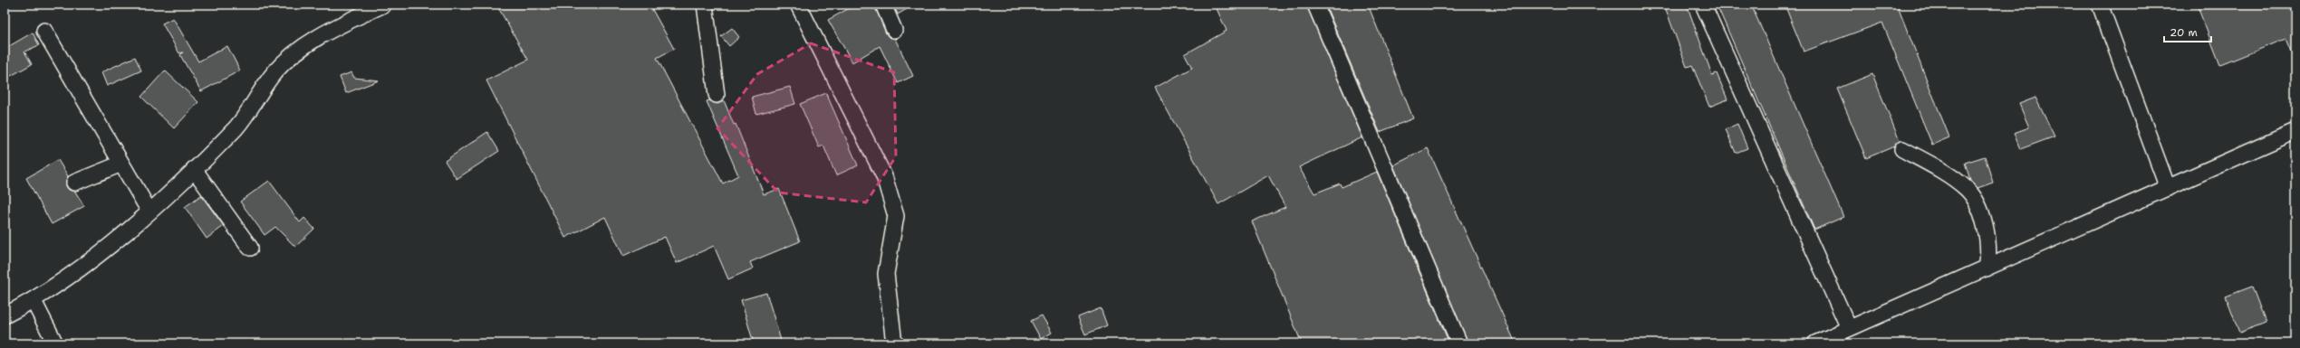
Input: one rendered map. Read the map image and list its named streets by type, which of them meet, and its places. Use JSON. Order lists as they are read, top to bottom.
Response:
{
  "scale_bar": "20 m"
}
